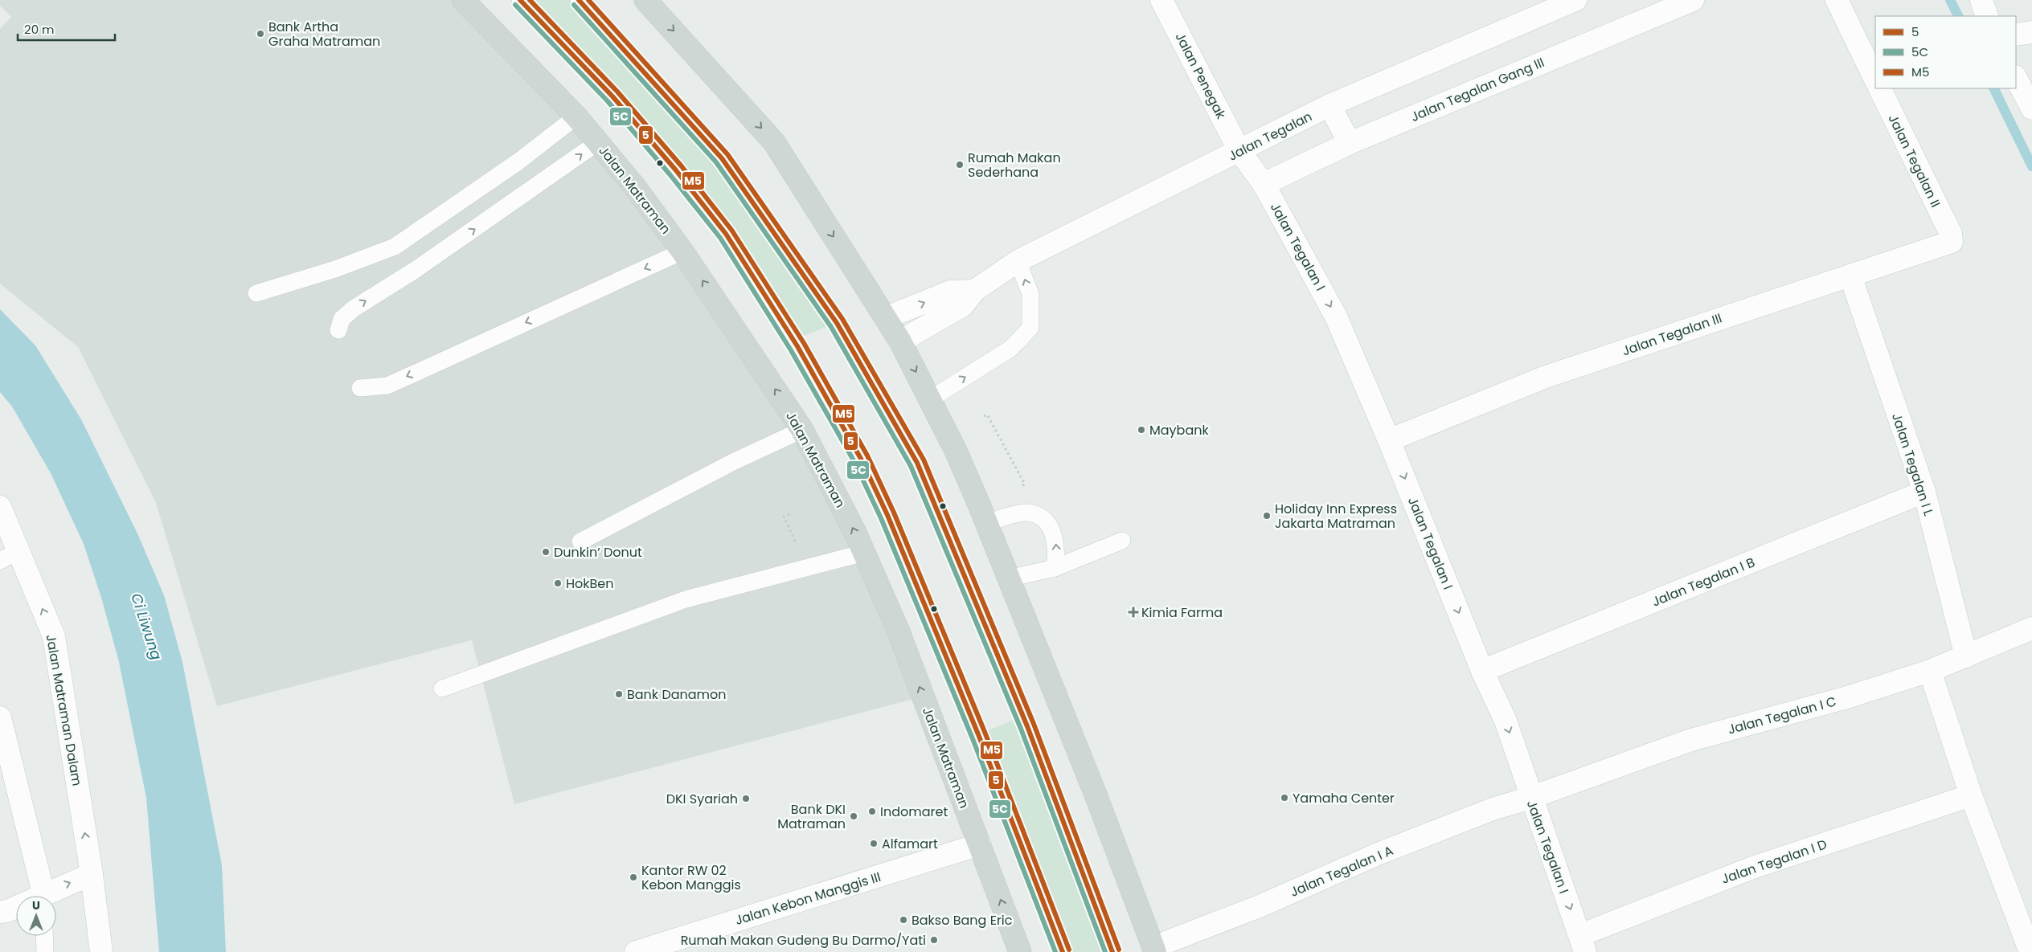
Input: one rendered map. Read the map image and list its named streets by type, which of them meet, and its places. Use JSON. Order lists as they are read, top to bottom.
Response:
{
  "streets": {
    "main road": ["Jalan Matraman"],
    "street": [
      "Jalan Penegak",
      "Jalan Tegalan Gang III",
      "Jalan Tegalan",
      "Jalan Tegalan II",
      "Jalan Tegalan I",
      "Jalan Tegalan III",
      "Jalan Tegalan I L",
      "Jalan Tegalan I B",
      "Jalan Matraman Dalam",
      "Jalan Tegalan I C",
      "Jalan Tegalan I D",
      "Jalan Tegalan I A",
      "Jalan Kebon Manggis III"
    ]
  },
  "crossings": [
    ["Jalan Penegak", "Jalan Tegalan"],
    ["Jalan Penegak", "Jalan Tegalan I"],
    ["Jalan Tegalan Gang III", "Jalan Tegalan I"],
    ["Jalan Tegalan", "Jalan Tegalan I"],
    ["Jalan Tegalan II", "Jalan Tegalan III"],
    ["Jalan Matraman", "Jalan Kebon Manggis III"],
    ["Jalan Tegalan I", "Jalan Tegalan III"],
    ["Jalan Tegalan I", "Jalan Tegalan I B"],
    ["Jalan Tegalan I", "Jalan Tegalan I C"],
    ["Jalan Tegalan I", "Jalan Tegalan I D"],
    ["Jalan Tegalan I", "Jalan Tegalan I A"],
    ["Jalan Tegalan III", "Jalan Tegalan I L"],
    ["Jalan Tegalan I L", "Jalan Tegalan I B"],
    ["Jalan Tegalan I L", "Jalan Tegalan I C"],
    ["Jalan Tegalan I C", "Jalan Tegalan I A"]
  ],
  "one_way": ["Jalan Tegalan I"],
  "water": ["Ci Liwung"],
  "places": {
    "other": [
      "Bank Artha Graha Matraman",
      "Rumah Makan Sederhana",
      "Maybank",
      "Holiday Inn Express Jakarta Matraman",
      "Dunkin’ Donut",
      "HokBen",
      "Bank Danamon",
      "Yamaha Center",
      "DKI Syariah",
      "Indomaret",
      "Bank DKI Matraman",
      "Alfamart",
      "Kantor RW 02 Kebon Manggis",
      "Bakso Bang Eric",
      "Rumah Makan Gudeng Bu Darmo/Yati"
    ],
    "health": ["Kimia Farma"]
  },
  "lines": ["transit line 5", "transit line M5", "transit line 5C"],
  "legend": ["5", "5C", "M5"],
  "scale_bar": "20 m",
  "north": "top"
}
